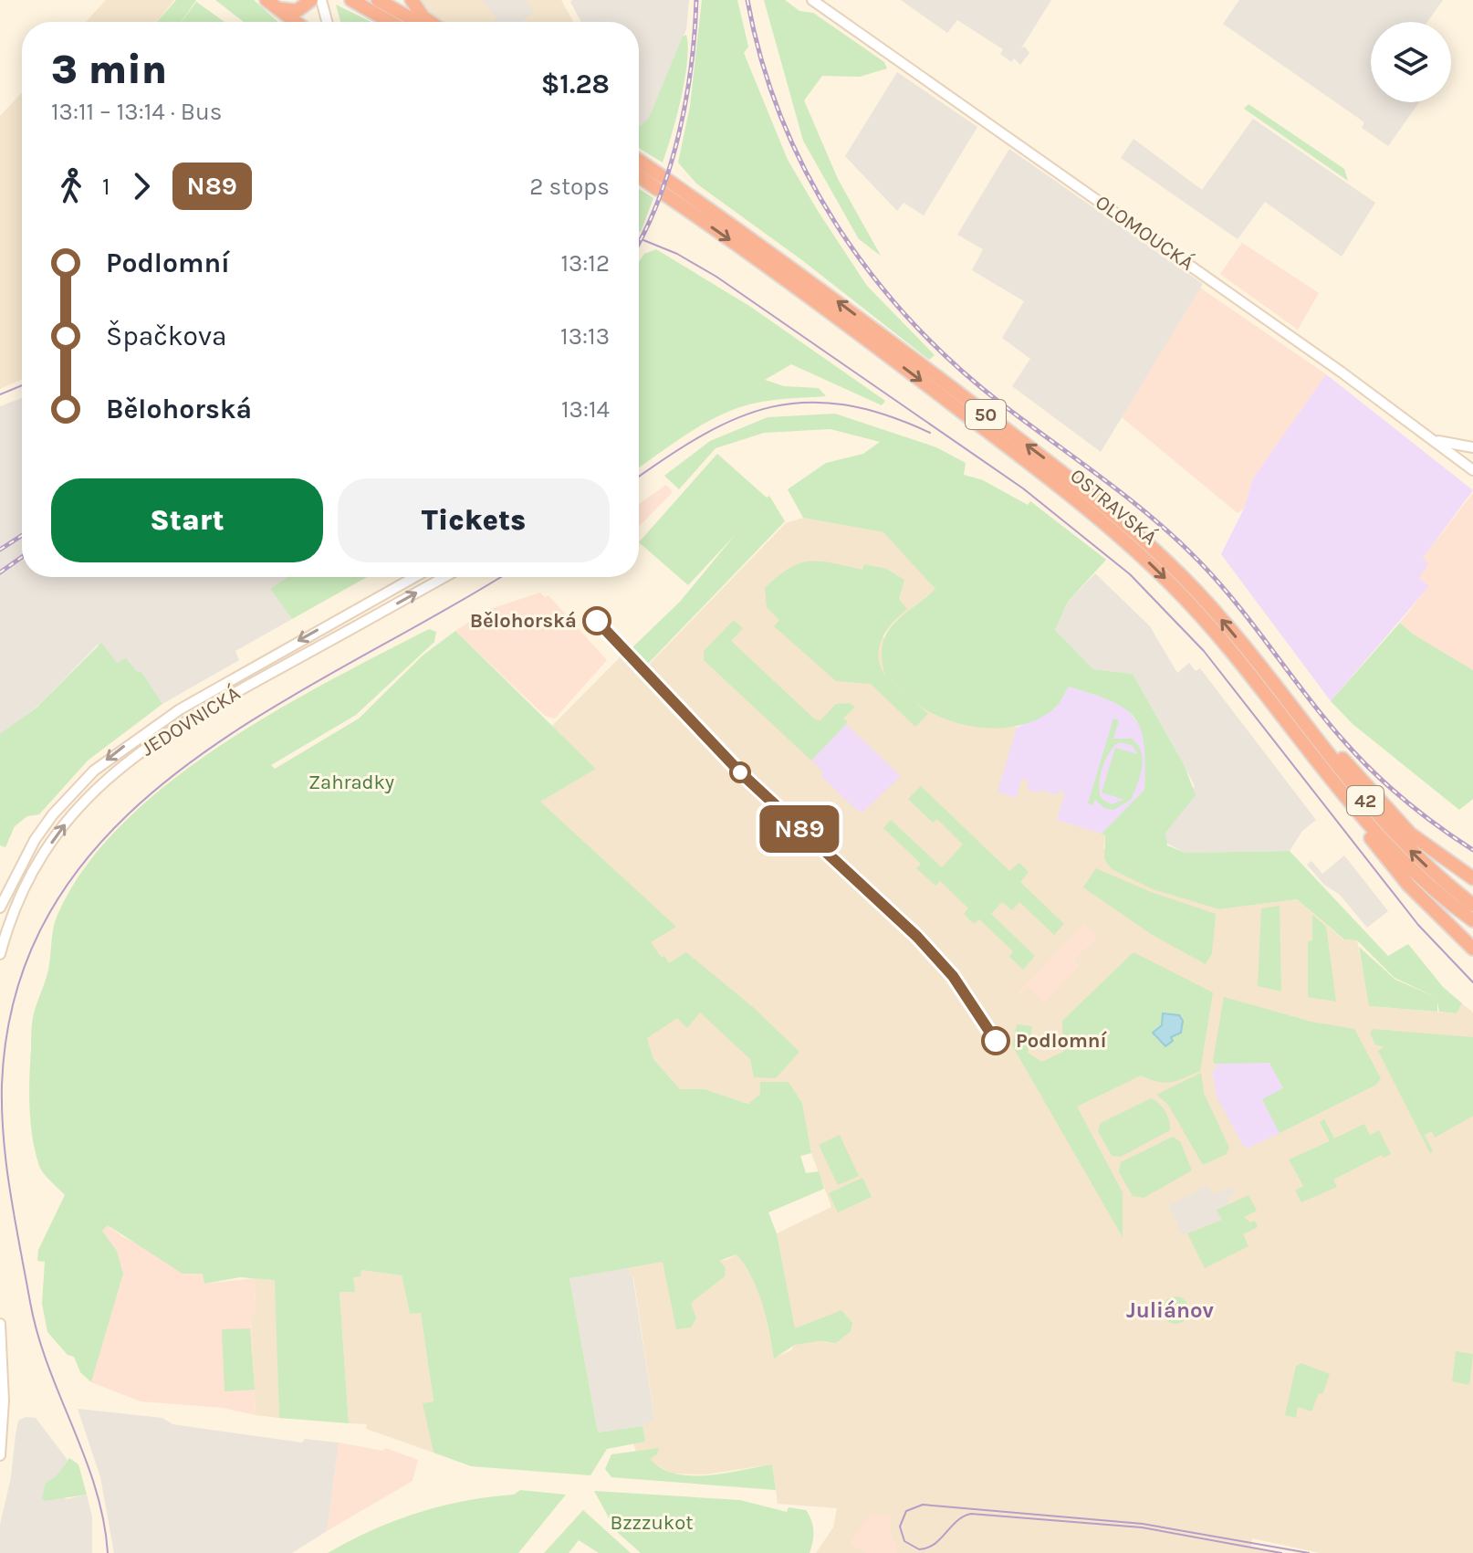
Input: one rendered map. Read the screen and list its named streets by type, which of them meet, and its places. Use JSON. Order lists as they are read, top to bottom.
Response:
{
  "streets": {
    "highway": ["50", "OSTRAVSKÁ", "42"],
    "main road": ["OLOMOUCKÁ", "JEDOVNICKÁ"]
  },
  "crossings": [
    ["OSTRAVSKÁ", "42"]
  ],
  "districts": ["Juliánov"],
  "parks": ["Zahradky", "Bzzzukot"],
  "places": ["Bělohorská", "Podlomní"],
  "lines": ["bus line N89"],
  "page": {
    "on_map": "N89",
    "heading": ["3 min", "13:11 – 13:14 · Bus", "$1.28"],
    "legs": ["1", "N89", "2 stops"],
    "list": [
      {
        "name": "Podlomní",
        "value": "13:12"
      },
      {
        "name": "Špačkova",
        "value": "13:13"
      },
      {
        "name": "Bělohorská",
        "value": "13:14"
      }
    ],
    "buttons": ["Start", "Tickets"]
  }
}
